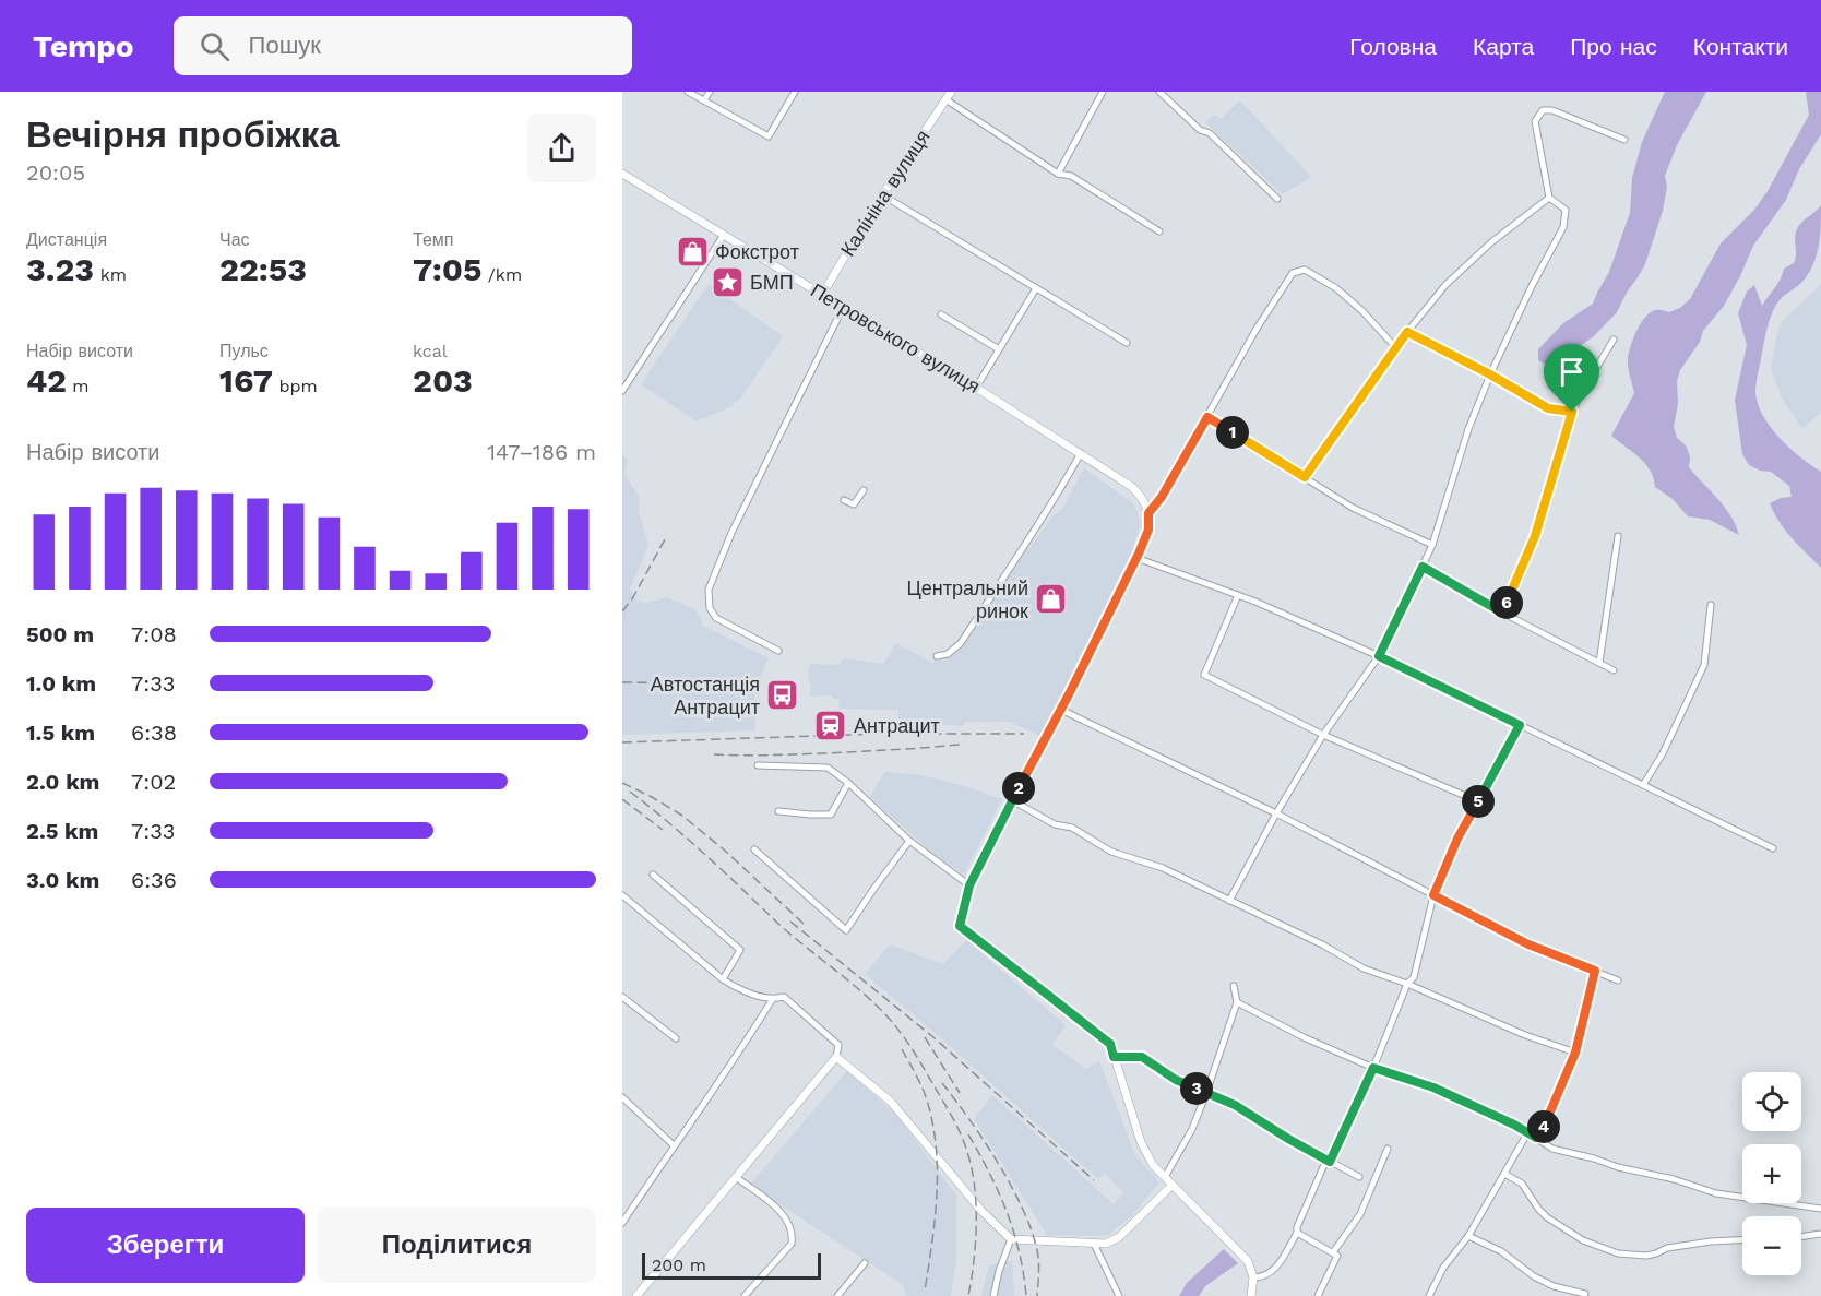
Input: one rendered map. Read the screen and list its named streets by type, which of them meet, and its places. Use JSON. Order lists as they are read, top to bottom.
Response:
{
  "streets": {
    "street": ["Калініна вулиця", "Петровського вулиця"]
  },
  "crossings": [
    ["Калініна вулиця", "Петровського вулиця"]
  ],
  "places": {
    "shop": ["Фокстрот", "Центральний ринок"],
    "place": ["БМП"],
    "bus stop": ["Автостанція Антрацит"],
    "station": ["Антрацит"]
  },
  "scale_bar": "200 m",
  "page": {
    "header": "Tempo",
    "search": "Пошук",
    "nav": [
      "Головна",
      "Карта",
      "Про нас",
      "Контакти"
    ],
    "heading": ["Вечірня пробіжка", "20:05"],
    "stats": [
      ["Дистанція", "3.23 km"],
      ["Час", "22:53"],
      ["Темп", "7:05 /km"],
      ["Набір висоти", "42 m"],
      ["Пульс", "167 bpm"],
      ["kcal", "203"]
    ],
    "pins": [
      "1",
      "6",
      "2",
      "5",
      "3",
      "4"
    ],
    "chart": ["Набір висоти", "147–186 m"],
    "list": [
      {
        "name": "500 m",
        "note": "7:08"
      },
      {
        "name": "1.0 km",
        "note": "7:33"
      },
      {
        "name": "1.5 km",
        "note": "6:38"
      },
      {
        "name": "2.0 km",
        "note": "7:02"
      },
      {
        "name": "2.5 km",
        "note": "7:33"
      },
      {
        "name": "3.0 km",
        "note": "6:36"
      }
    ],
    "map_buttons": ["+", "−"],
    "buttons": ["Зберегти", "Поділитися"],
    "scale": "200 m"
  }
}
